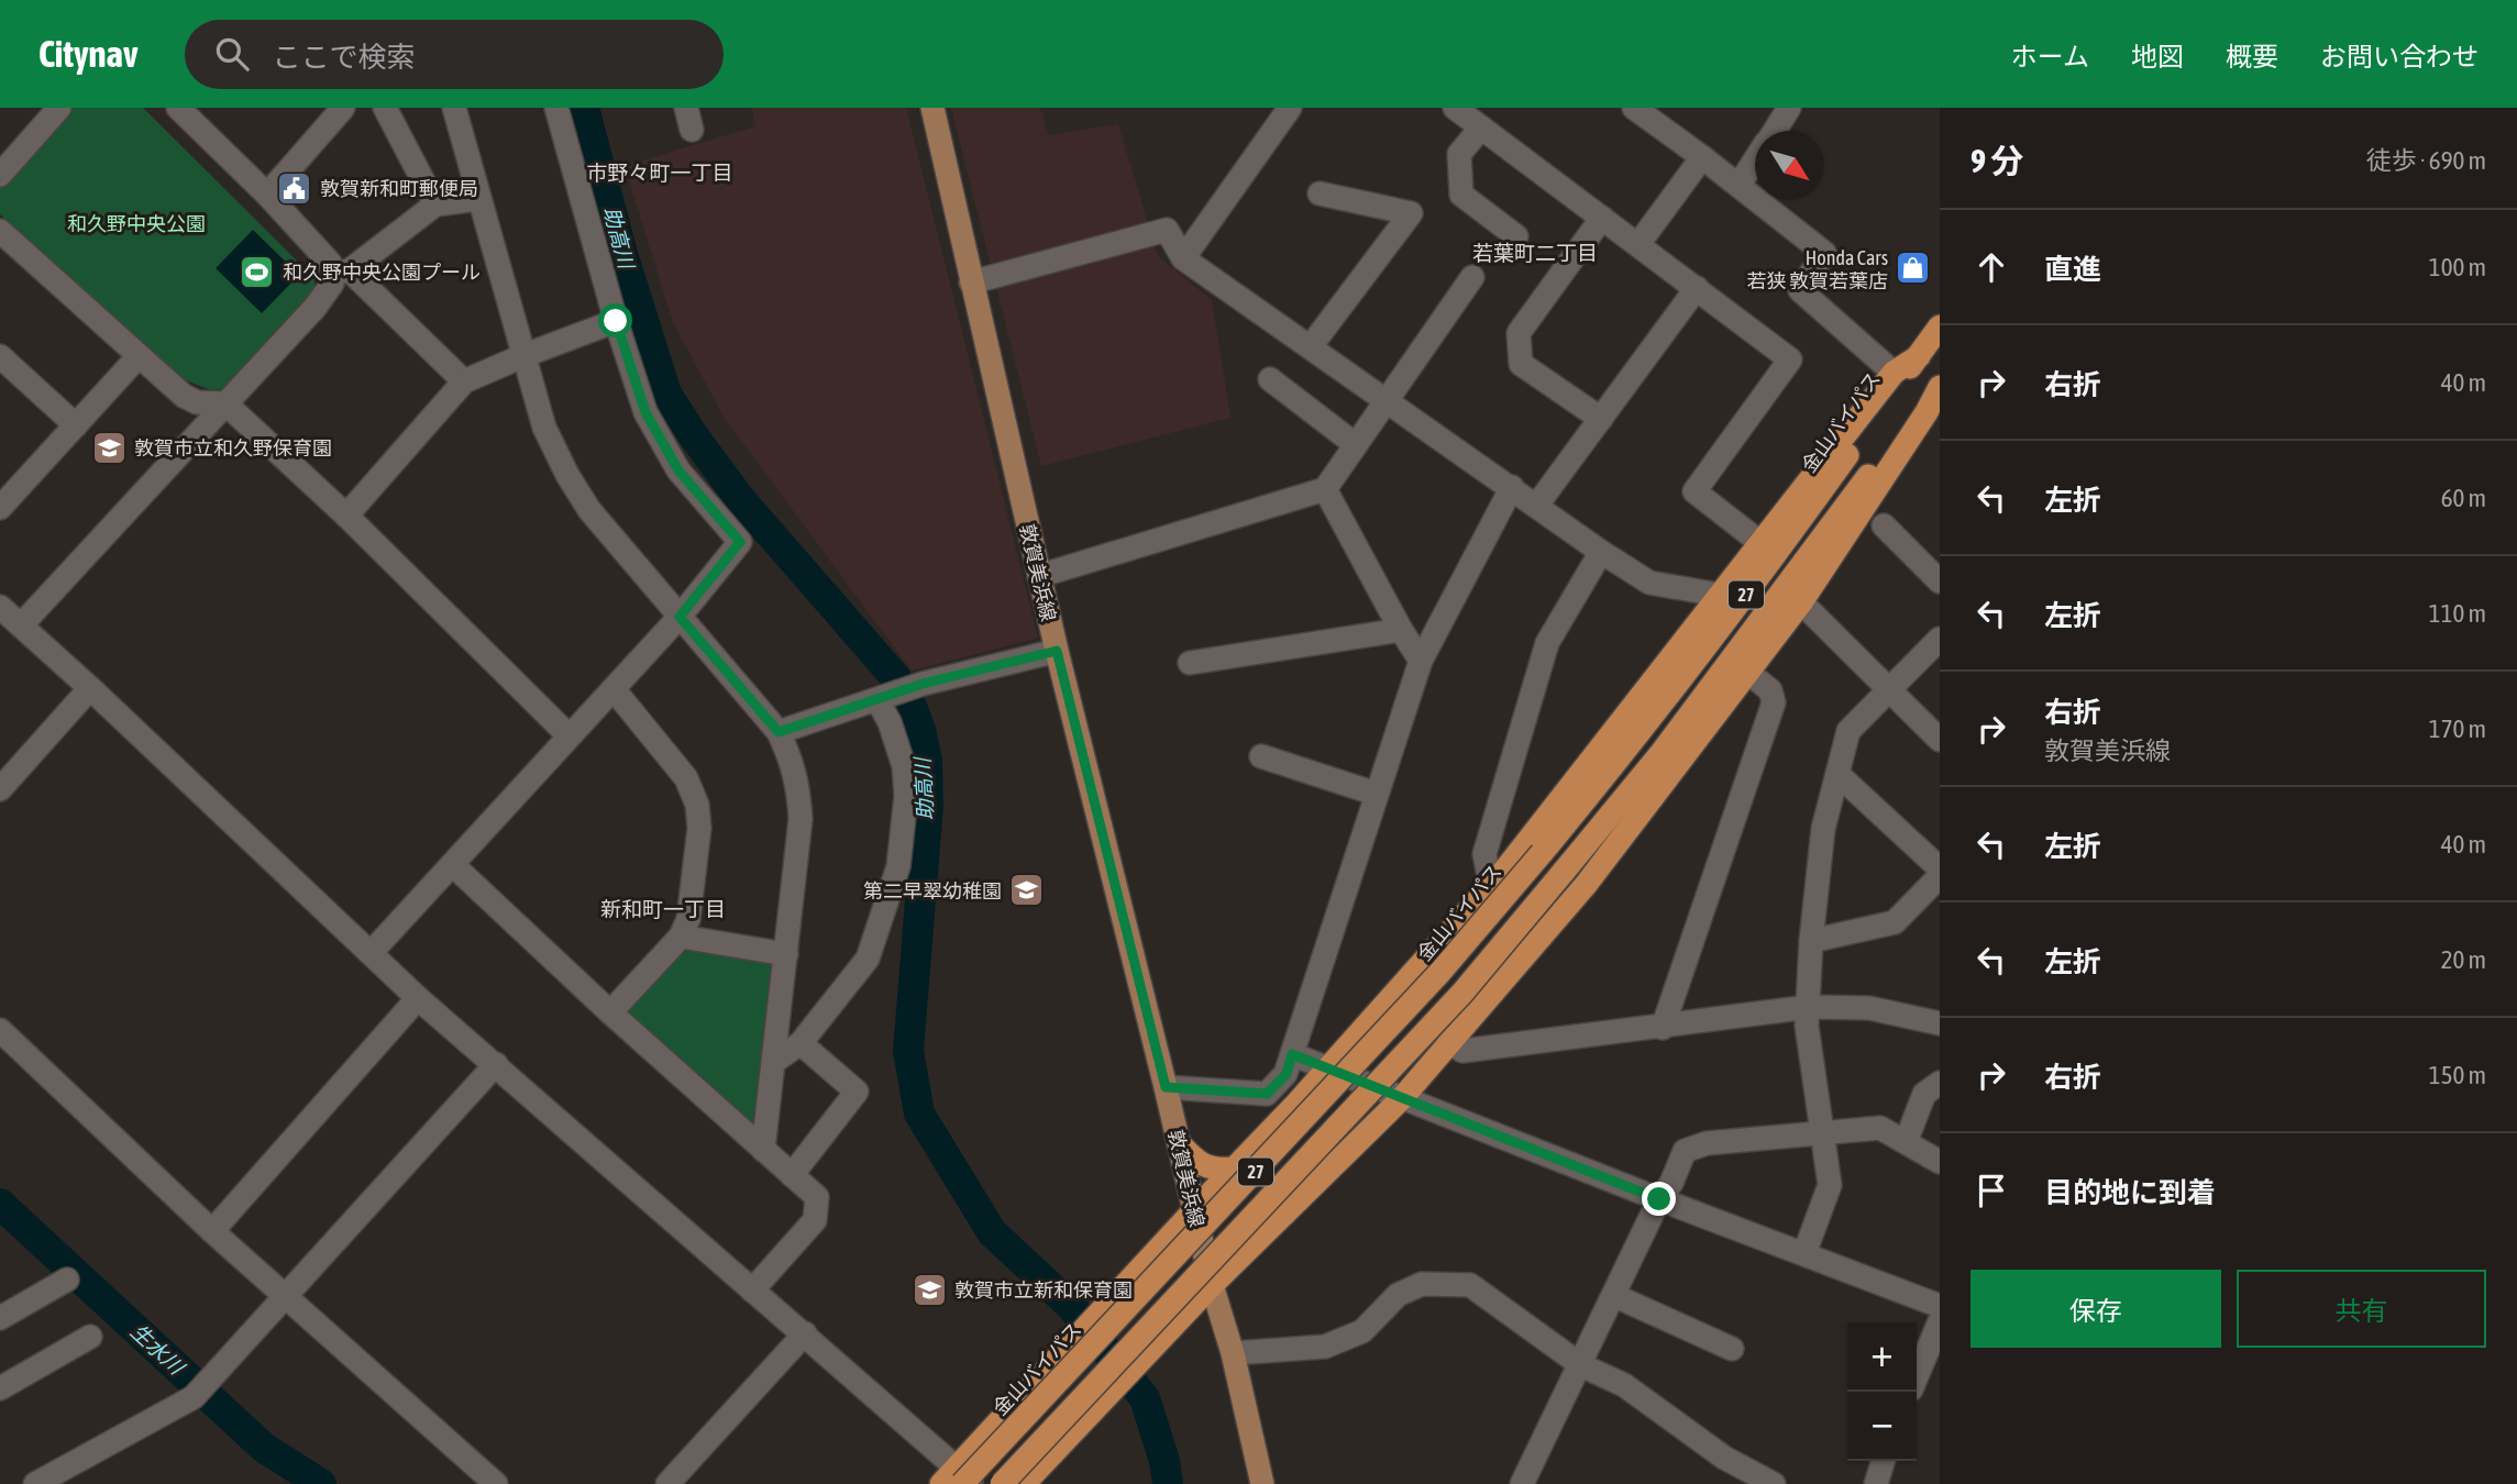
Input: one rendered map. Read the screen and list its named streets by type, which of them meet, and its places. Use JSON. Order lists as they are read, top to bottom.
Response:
{
  "streets": {
    "highway": ["金山バイパス", "27"],
    "main road": ["敦賀美浜線"]
  },
  "districts": ["市野々町一丁目", "若葉町二丁目", "新和町一丁目"],
  "water": ["助高川", "生水川"],
  "parks": ["和久野中央公園"],
  "places": {
    "public building": ["敦賀新和町郵便局"],
    "shop": ["Honda Cars 若狭 敦賀若葉店"],
    "sports": ["和久野中央公園プール"],
    "school or university": ["敦賀市立和久野保育園", "第二早翠幼稚園", "敦賀市立新和保育園"]
  },
  "north": "bottom right",
  "page": {
    "header": "Citynav",
    "search": "ここで検索",
    "nav": [
      "ホーム",
      "地図",
      "概要",
      "お問い合わせ"
    ],
    "heading": ["9 分", "徒歩 · 690 m"],
    "list": [
      ["直進", "100 m"],
      ["右折", "40 m"],
      ["左折", "60 m"],
      ["左折", "110 m"],
      ["右折", "敦賀美浜線", "170 m"],
      ["左折", "40 m"],
      ["左折", "20 m"],
      ["右折", "150 m"],
      "目的地に到着"
    ],
    "buttons": ["保存", "共有"],
    "map_buttons": ["+", "−"]
  }
}
